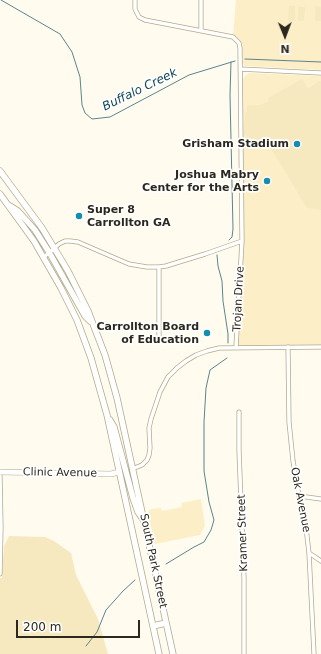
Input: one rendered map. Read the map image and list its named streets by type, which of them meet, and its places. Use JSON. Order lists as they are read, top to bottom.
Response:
{
  "streets": {
    "main road": ["South Park Street"],
    "street": [
      "Trojan Drive",
      "Clinic Avenue",
      "Oak Avenue",
      "Kramer Street"
    ]
  },
  "crossings": [
    ["Trojan Drive", "South Park Street"],
    ["Clinic Avenue", "South Park Street"]
  ],
  "water": ["Buffalo Creek"],
  "places": [
    "Grisham Stadium",
    "Joshua Mabry Center for the Arts",
    "Super 8 Carrollton GA",
    "Carrollton Board of Education"
  ],
  "scale_bar": "200 m",
  "north": "bottom"
}
